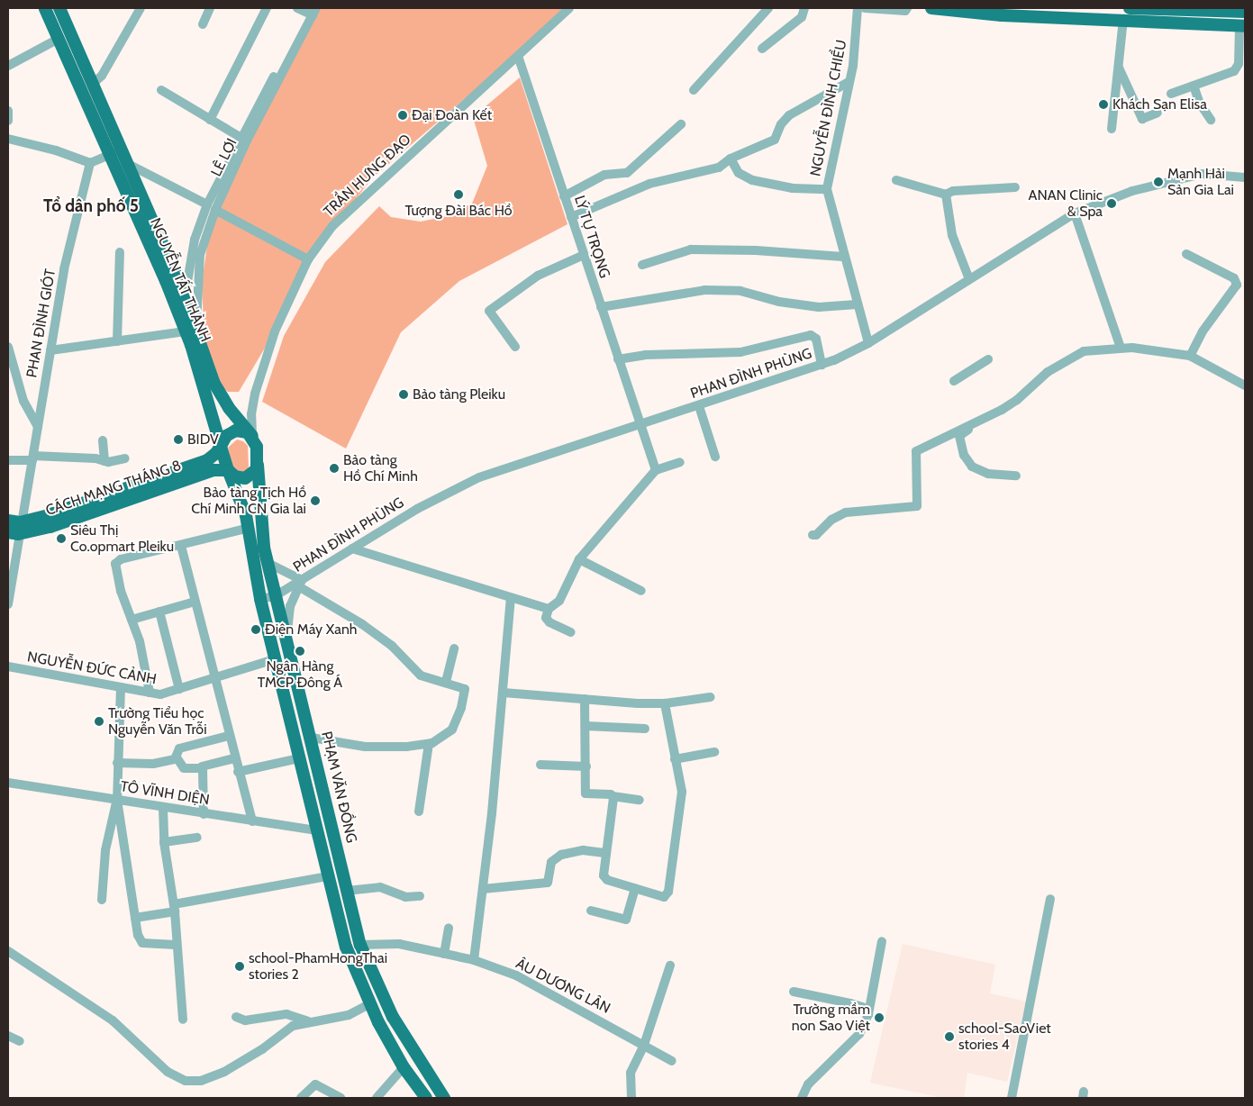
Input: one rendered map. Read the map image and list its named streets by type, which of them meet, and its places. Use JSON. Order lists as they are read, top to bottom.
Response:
{
  "streets": {
    "main road": ["NGUYỄN TẤT THÀNH", "CÁCH MẠNG THÁNG 8", "PHẠM VĂN ĐỒNG"],
    "street": [
      "NGUYỄN ĐÌNH CHIỂU",
      "LÊ LỢI",
      "TRẦN HƯNG ĐẠO",
      "LÝ TỰ TRỌNG",
      "PHAN ĐÌNH GIÓT",
      "PHAN ĐÌNH PHÙNG",
      "NGUYỄN ĐỨC CẢNH",
      "TÔ VĨNH DIỆN",
      "ÂU DƯƠNG LÂN"
    ]
  },
  "crossings": [
    ["NGUYỄN ĐÌNH CHIỂU", "PHAN ĐÌNH PHÙNG"],
    ["LÊ LỢI", "NGUYỄN TẤT THÀNH"],
    ["TRẦN HƯNG ĐẠO", "LÝ TỰ TRỌNG"],
    ["TRẦN HƯNG ĐẠO", "NGUYỄN TẤT THÀNH"],
    ["TRẦN HƯNG ĐẠO", "CÁCH MẠNG THÁNG 8"],
    ["TRẦN HƯNG ĐẠO", "PHẠM VĂN ĐỒNG"],
    ["LÝ TỰ TRỌNG", "PHAN ĐÌNH PHÙNG"],
    ["NGUYỄN TẤT THÀNH", "CÁCH MẠNG THÁNG 8"],
    ["NGUYỄN TẤT THÀNH", "PHẠM VĂN ĐỒNG"],
    ["PHAN ĐÌNH GIÓT", "CÁCH MẠNG THÁNG 8"],
    ["PHAN ĐÌNH PHÙNG", "PHẠM VĂN ĐỒNG"],
    ["CÁCH MẠNG THÁNG 8", "PHẠM VĂN ĐỒNG"],
    ["PHẠM VĂN ĐỒNG", "ÂU DƯƠNG LÂN"]
  ],
  "districts": ["Tổ dân phố 5"],
  "places": [
    "Khách Sạn Elisa",
    "Đại Đoàn Kết",
    "Mạnh Hải Sản Gia Lai",
    "Tượng Đài Bác Hồ",
    "ANAN Clinic & Spa",
    "Bảo tàng Pleiku",
    "BIDV",
    "Bảo tàng Hồ Chí Minh",
    "Bảo tàng Tịch Hồ Chí Minh CN Gia lai",
    "Siêu Thị Co.opmart Pleiku",
    "Điện Máy Xanh",
    "Ngân Hàng TMCP Đông Á",
    "Trường Tiểu học Nguyễn Văn Trỗi",
    "school-PhamHongThai stories 2",
    "Trường mầm non Sao Việt",
    "school-SaoViet stories 4"
  ]
}
